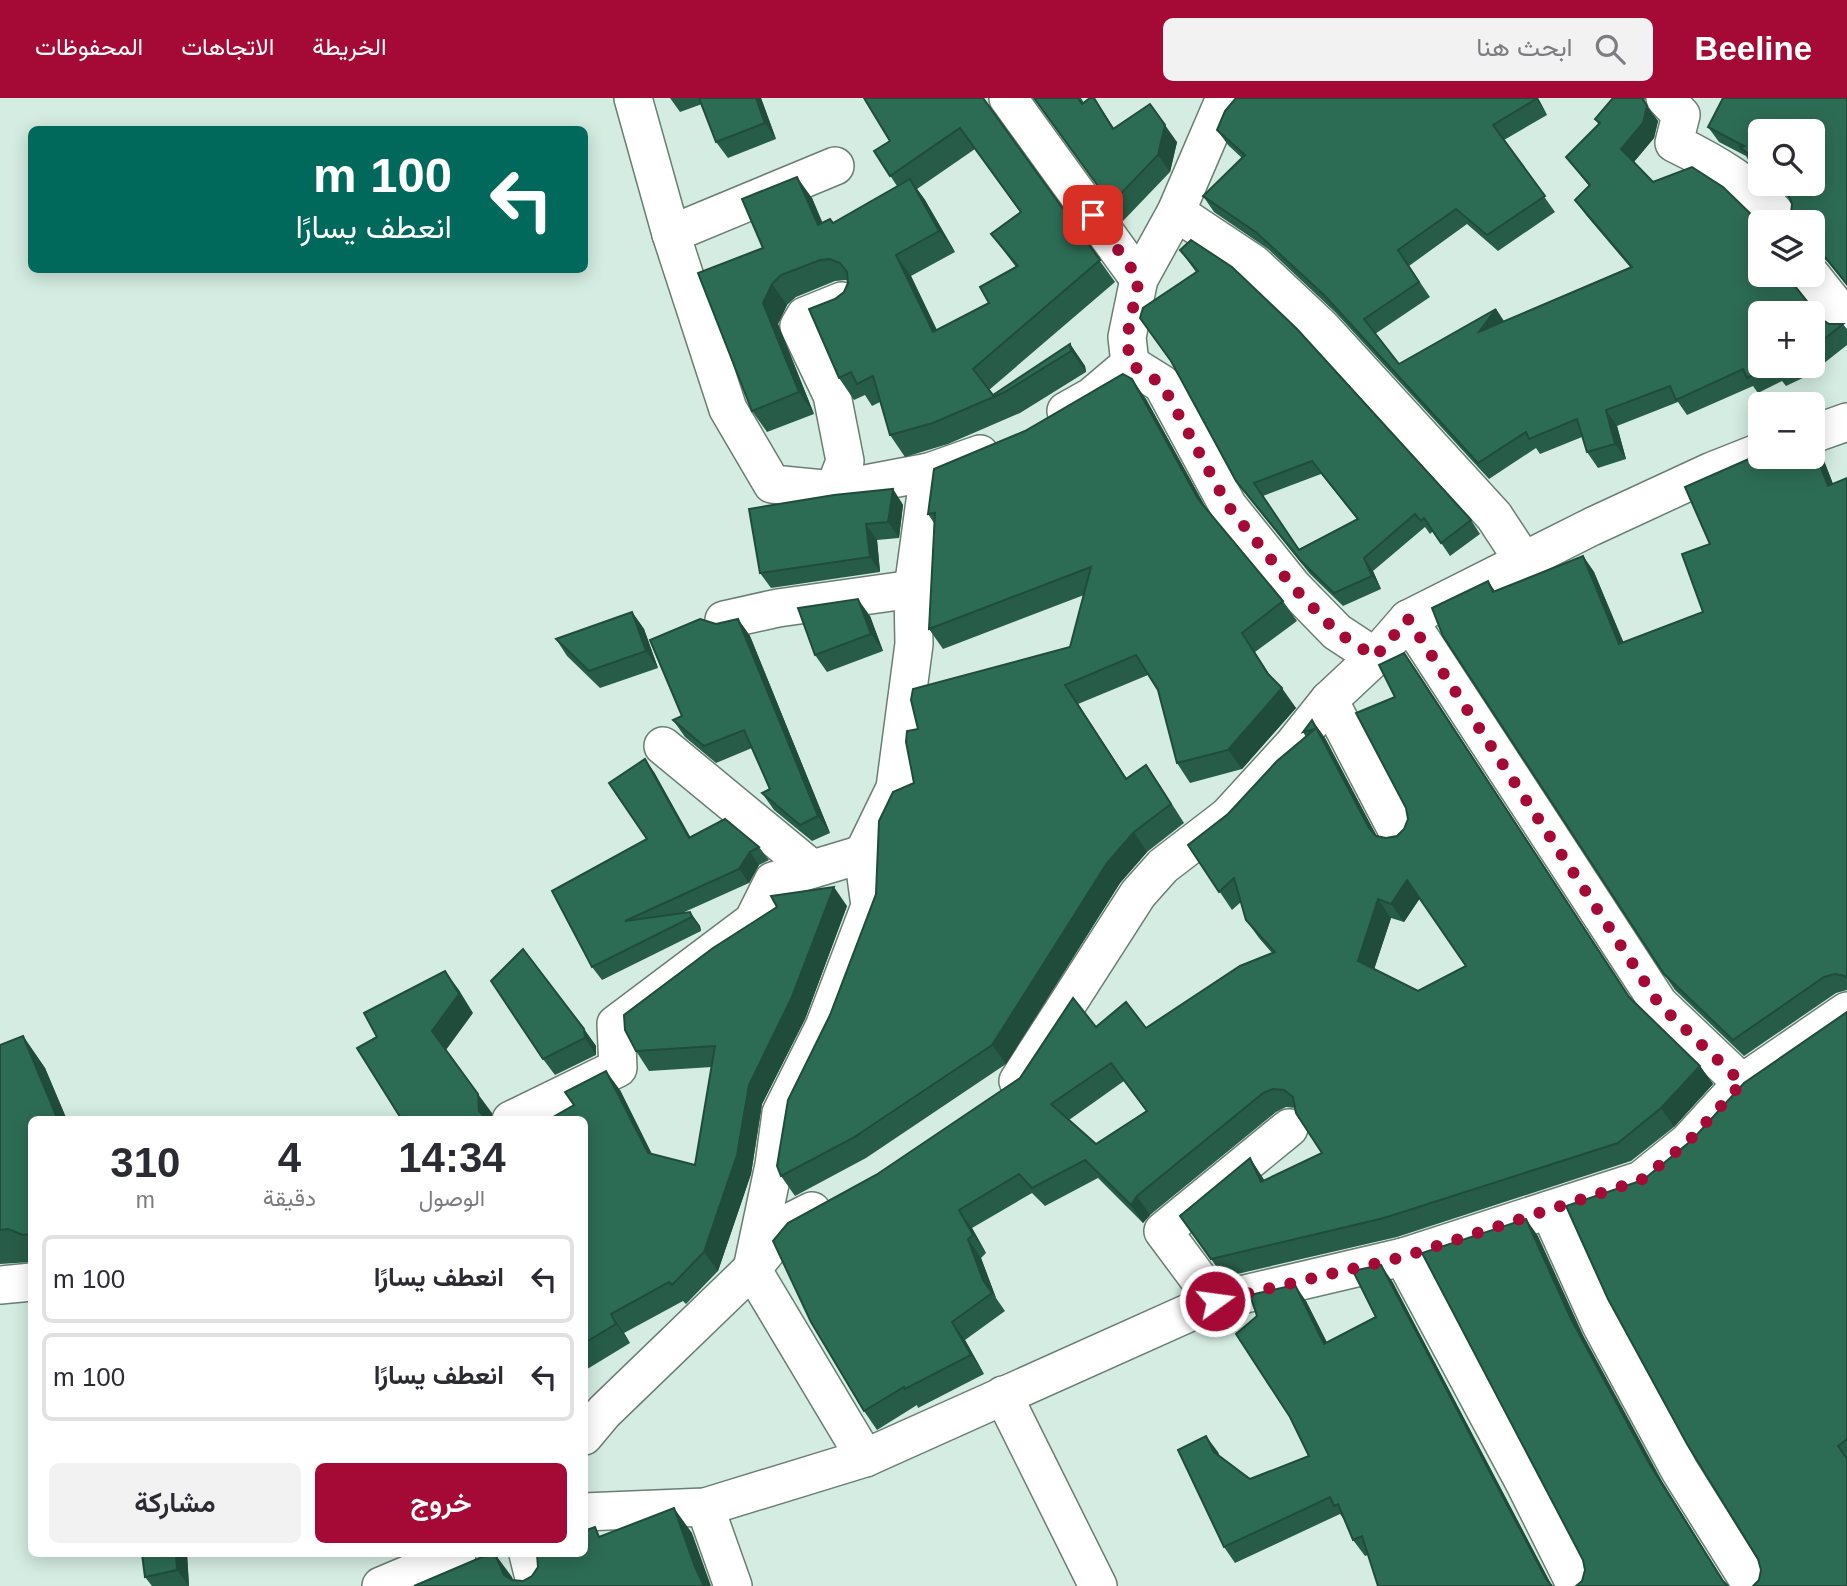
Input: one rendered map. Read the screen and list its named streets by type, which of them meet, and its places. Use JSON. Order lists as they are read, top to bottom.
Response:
{
  "page": {
    "header": "Beeline",
    "search": "ابحث هنا",
    "nav": ["الخريطة", "الاتجاهات", "المحفوظات"],
    "map_buttons": ["+", "−"],
    "turn": ["100 m", "انعطف يسارًا"],
    "eta": [
      "14:34",
      "الوصول",
      "4",
      "دقيقة",
      "310",
      "m"
    ],
    "list": [
      {
        "name": "انعطف يسارًا",
        "value": "100 m"
      },
      {
        "name": "انعطف يسارًا",
        "value": "100 m"
      }
    ],
    "buttons": ["خروج", "مشاركة"]
  }
}
